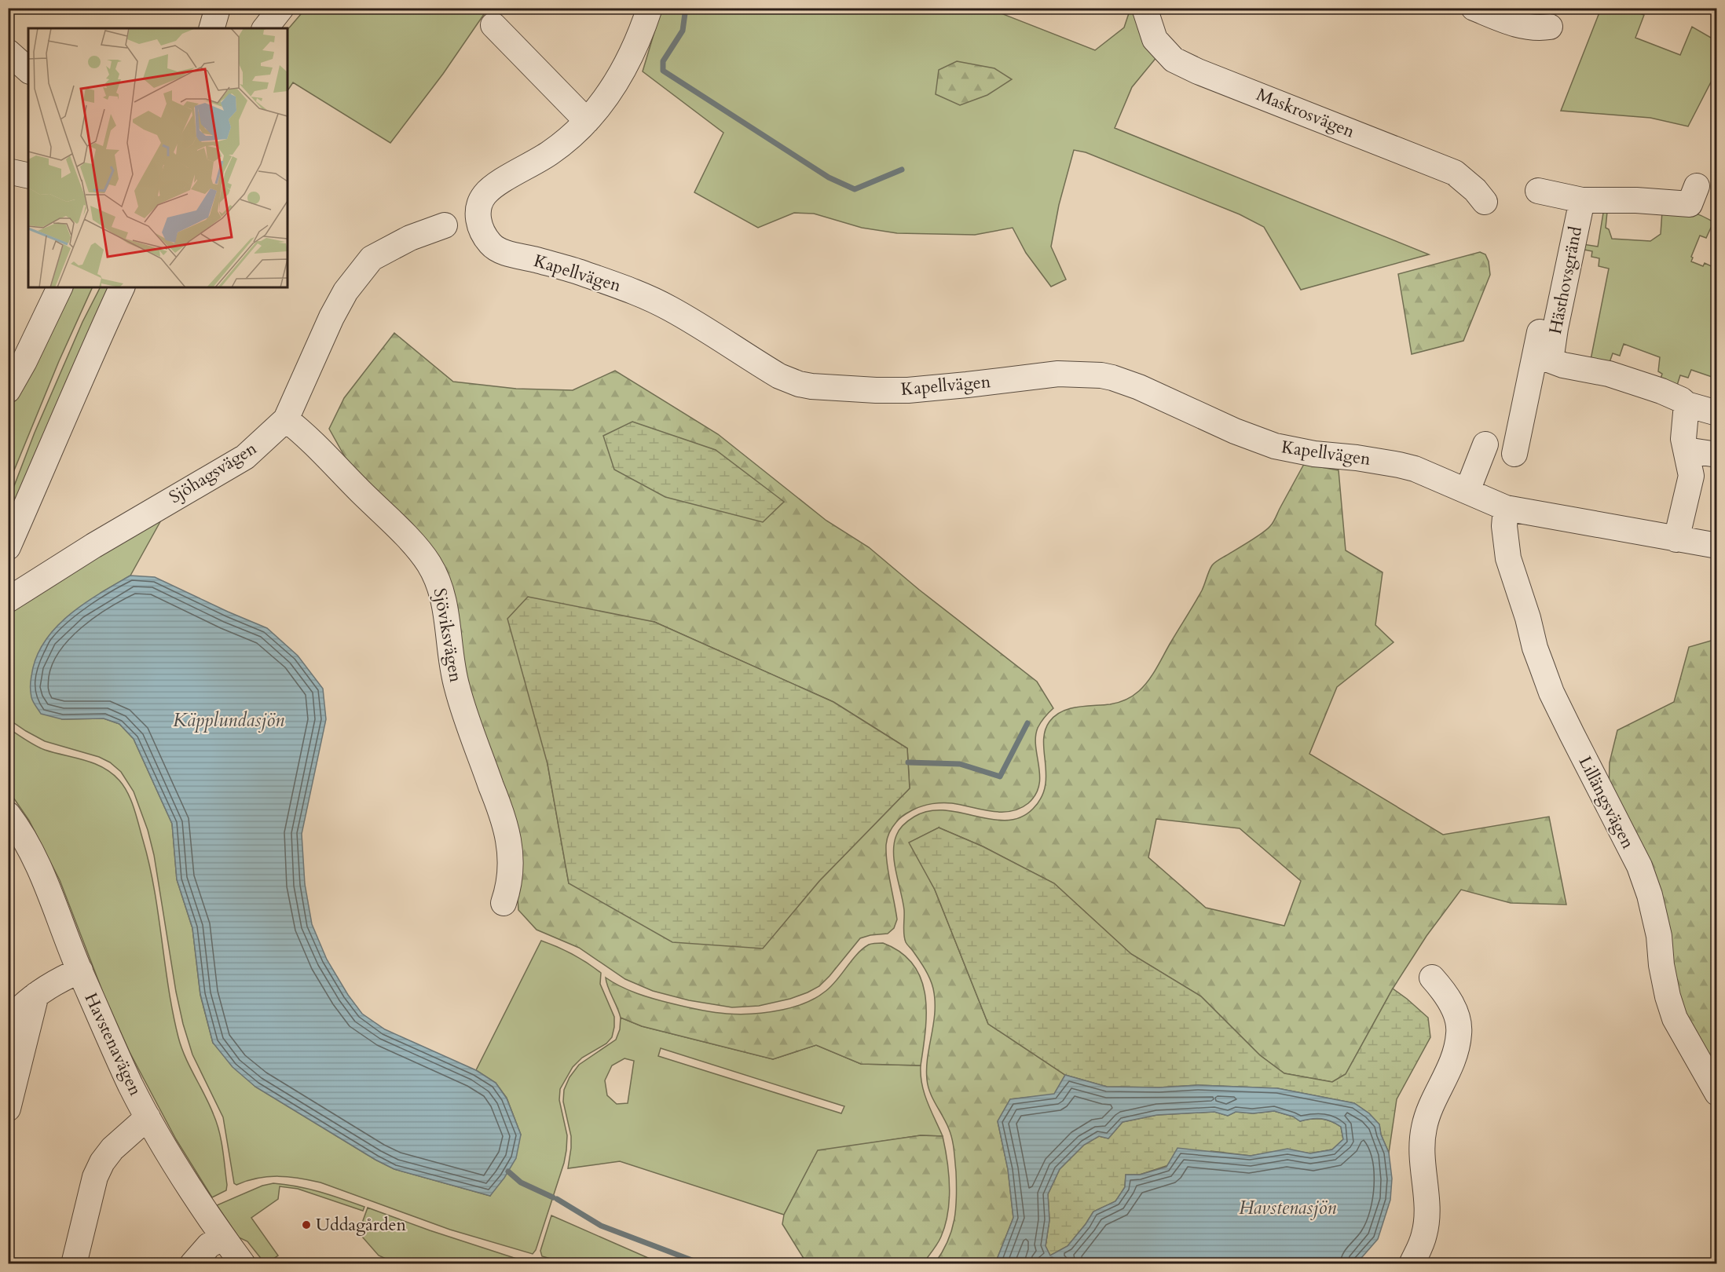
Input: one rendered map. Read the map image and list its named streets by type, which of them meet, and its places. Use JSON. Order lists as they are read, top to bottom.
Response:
{
  "streets": {
    "street": [
      "Maskrosvägen",
      "Kapellvägen",
      "Hästhovsgränd",
      "Sjöhagsvägen",
      "Sjöviksvägen",
      "Lillängsvägen",
      "Havstenavägen"
    ]
  },
  "crossings": [
    ["Kapellvägen", "Lillängsvägen"],
    ["Sjöhagsvägen", "Sjöviksvägen"]
  ],
  "water": ["Käpplundasjön", "Havstenasjön"],
  "places": ["Uddagården"]
}
